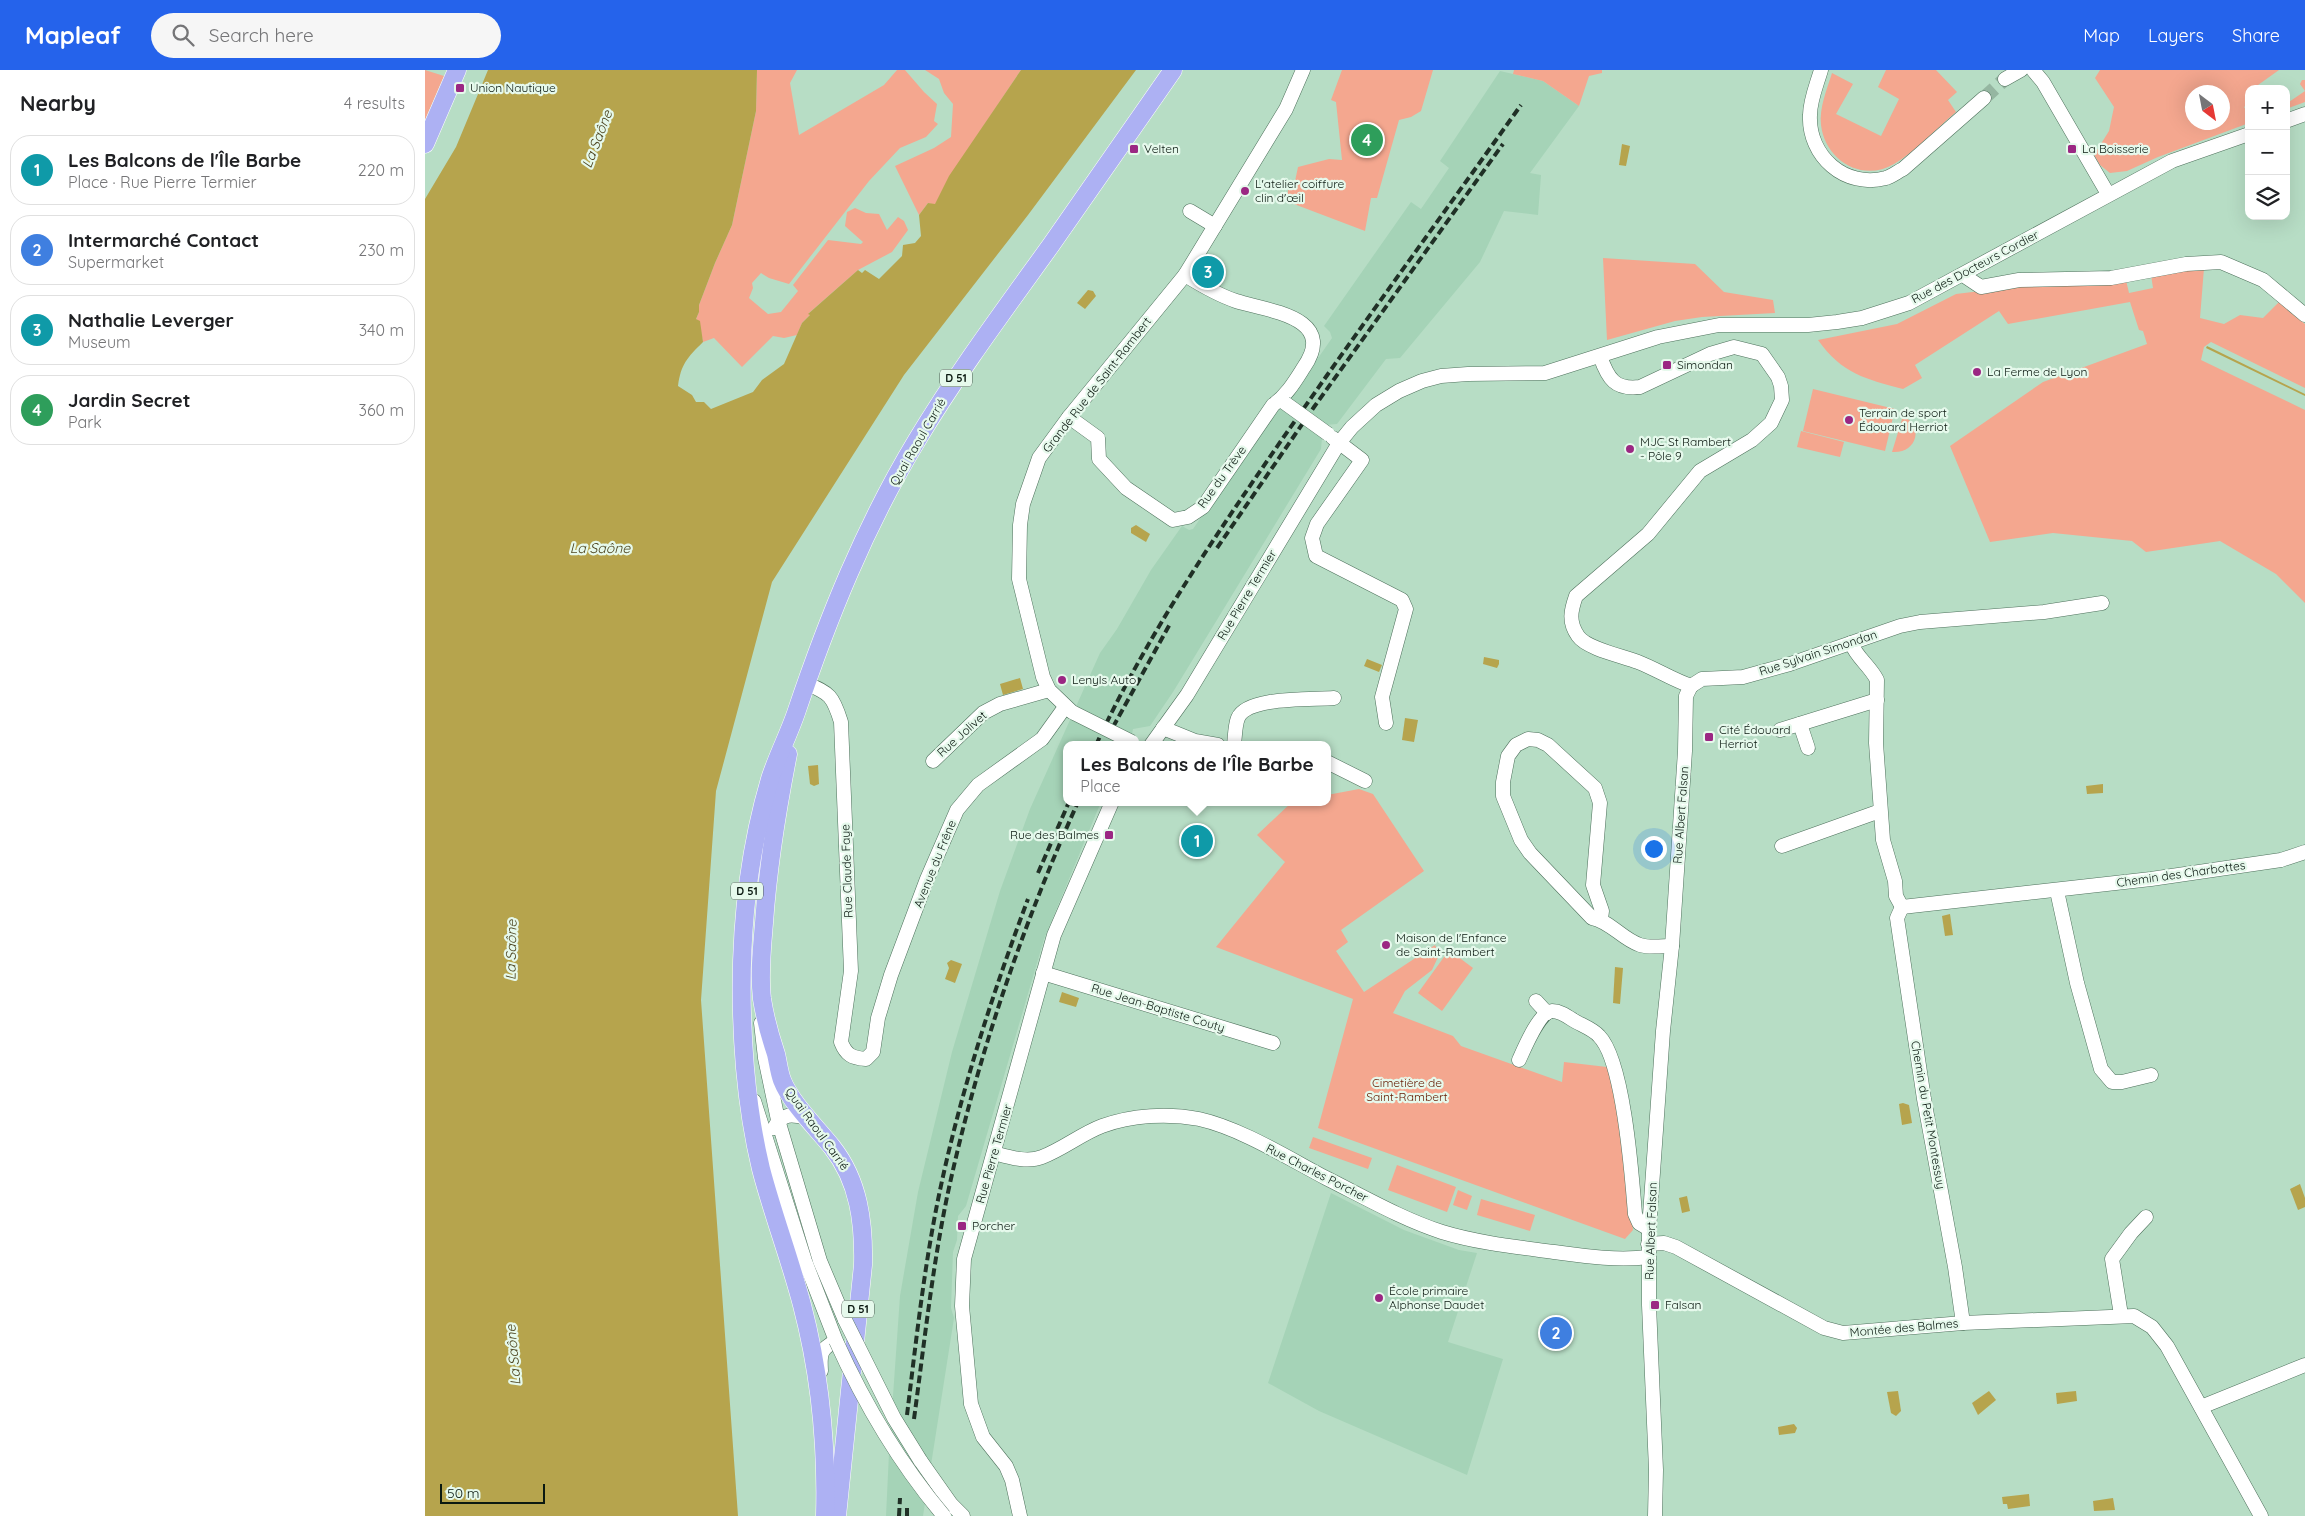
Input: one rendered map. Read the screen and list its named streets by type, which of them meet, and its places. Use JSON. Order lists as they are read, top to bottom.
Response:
{
  "streets": {
    "main road": ["D 51", "Quai Raoul Carrié"],
    "street": [
      "Rue des Docteurs Cordier",
      "Grande Rue de Saint-Rambert",
      "Rue du Trève",
      "Rue Pierre Termier",
      "Rue Sylvain Simondan",
      "Rue Jolivet",
      "Rue Albert Falsan",
      "Avenue du Frêne",
      "Rue Claude Faye",
      "Chemin des Charbottes",
      "Rue Jean-Baptiste Couty",
      "Chemin du Petit Montessuy",
      "Rue Charles Porcher",
      "Montée des Balmes"
    ]
  },
  "crossings": [
    ["Rue des Docteurs Cordier", "Rue Pierre Termier"],
    ["Grande Rue de Saint-Rambert", "Rue du Trève"],
    ["Grande Rue de Saint-Rambert", "Rue Jolivet"],
    ["Grande Rue de Saint-Rambert", "Avenue du Frêne"],
    ["Quai Raoul Carrié", "Rue Claude Faye"],
    ["Rue Pierre Termier", "Rue Jean-Baptiste Couty"],
    ["Rue Pierre Termier", "Rue Charles Porcher"],
    ["Rue Sylvain Simondan", "Rue Albert Falsan"],
    ["Rue Albert Falsan", "Rue Charles Porcher"],
    ["Rue Albert Falsan", "Montée des Balmes"],
    ["Avenue du Frêne", "Rue Claude Faye"],
    ["Chemin des Charbottes", "Chemin du Petit Montessuy"],
    ["Chemin du Petit Montessuy", "Montée des Balmes"],
    ["Rue Charles Porcher", "Montée des Balmes"]
  ],
  "water": ["La Saône"],
  "parks": ["Cimetière de Saint-Rambert"],
  "places": {
    "transit": [
      "Union Nautique",
      "Velten",
      "La Boisserie",
      "Simondan",
      "Cité Édouard Herriot",
      "Rue des Balmes",
      "Porcher",
      "Falsan"
    ],
    "other": [
      "L'atelier coiffure clin d'œil",
      "La Ferme de Lyon",
      "Terrain de sport Édouard Herriot",
      "MJC St Rambert - Pôle 9",
      "Lenyls Auto",
      "Maison de l'Enfance de Saint-Rambert",
      "École primaire Alphonse Daudet"
    ]
  },
  "scale_bar": "50 m",
  "north": "bottom right",
  "page": {
    "header": "Mapleaf",
    "search": "Search here",
    "nav": ["Map", "Layers", "Share"],
    "heading": ["Nearby", "4 results"],
    "map_buttons": ["+", "−"],
    "pins": [
      "4",
      "3",
      "1",
      "2"
    ],
    "list": [
      {
        "mark": "1",
        "name": "Les Balcons de l'Île Barbe",
        "note": "Place · Rue Pierre Termier",
        "value": "220 m"
      },
      {
        "mark": "2",
        "name": "Intermarché Contact",
        "note": "Supermarket",
        "value": "230 m"
      },
      {
        "mark": "3",
        "name": "Nathalie Leverger",
        "note": "Museum",
        "value": "340 m"
      },
      {
        "mark": "4",
        "name": "Jardin Secret",
        "note": "Park",
        "value": "360 m"
      }
    ],
    "popup": ["Les Balcons de l'Île Barbe", "Place"],
    "scale": "50 m"
  }
}
